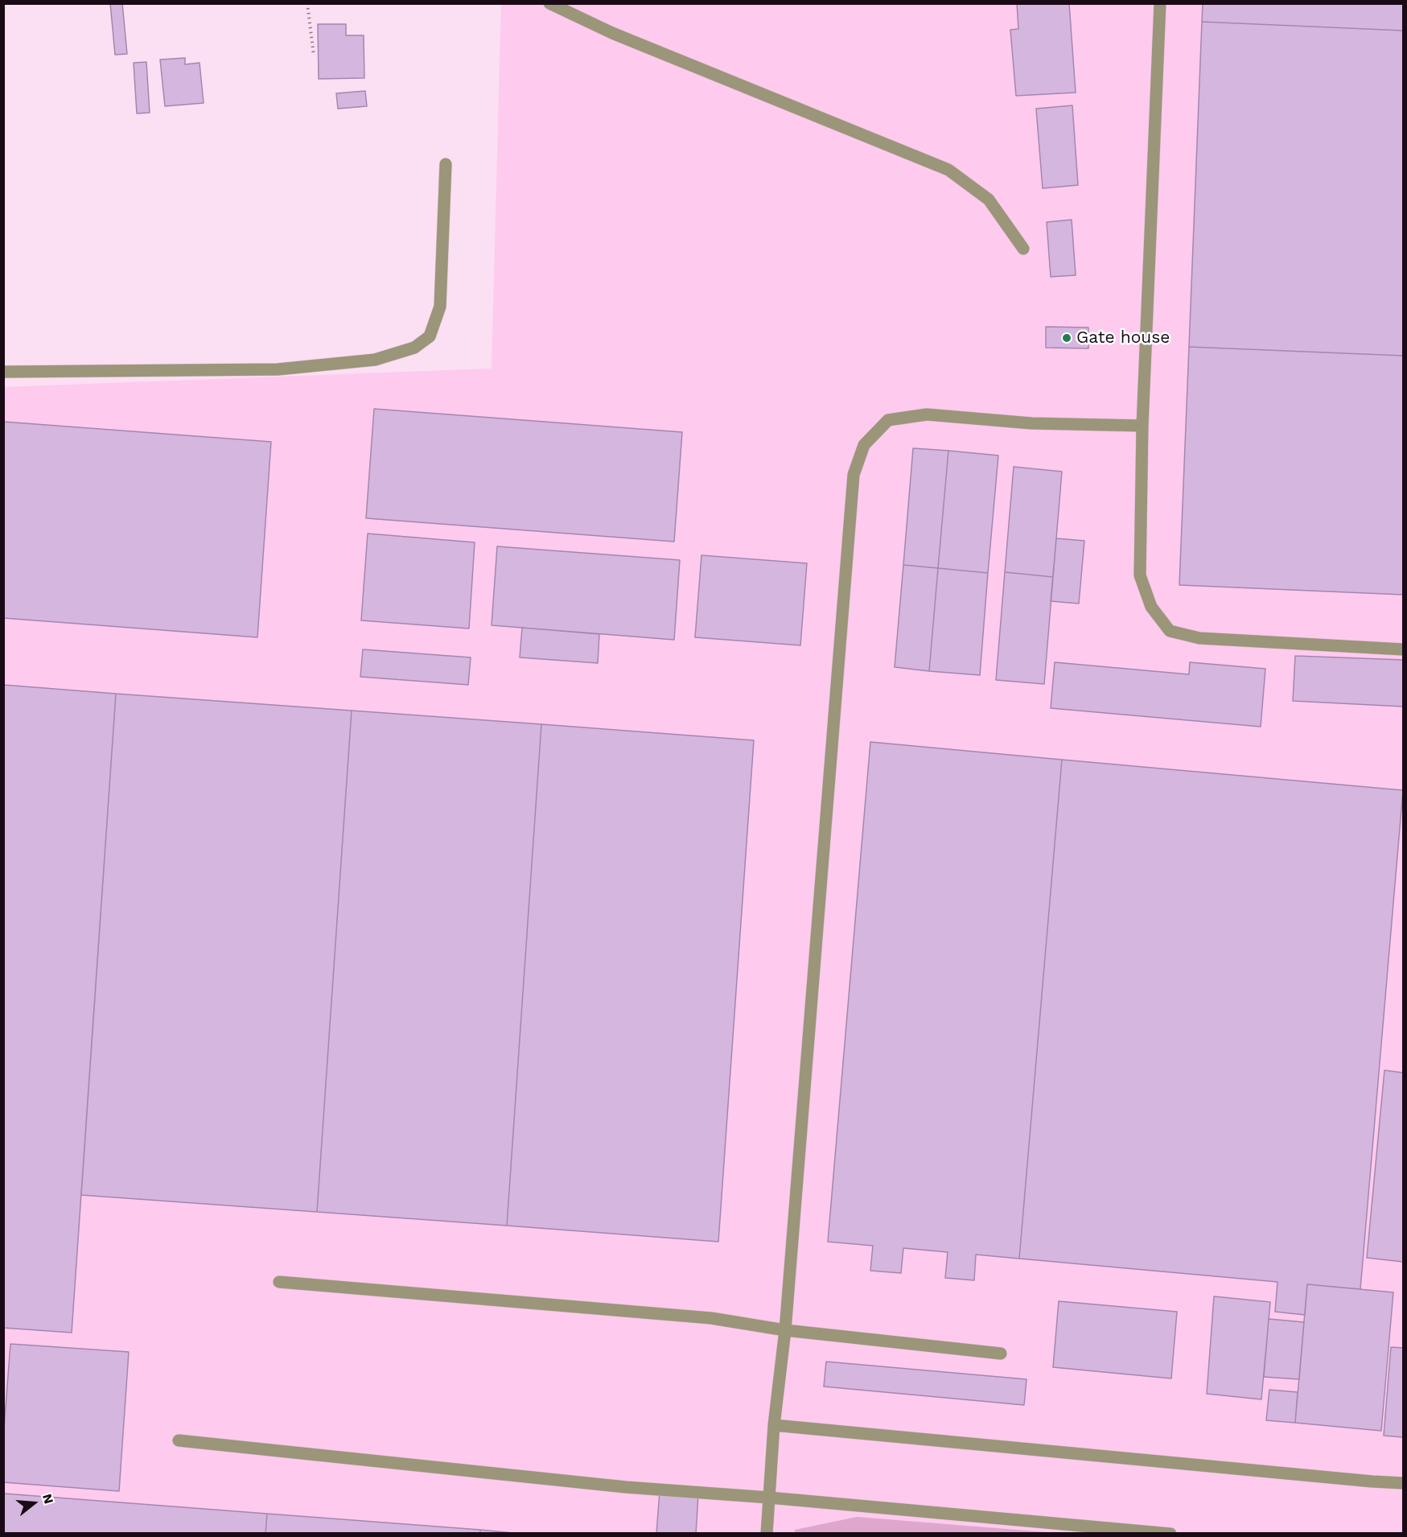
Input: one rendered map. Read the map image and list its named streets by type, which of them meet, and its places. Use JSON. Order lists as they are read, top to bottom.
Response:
{
  "places": ["Gate house"],
  "north": "right"
}
